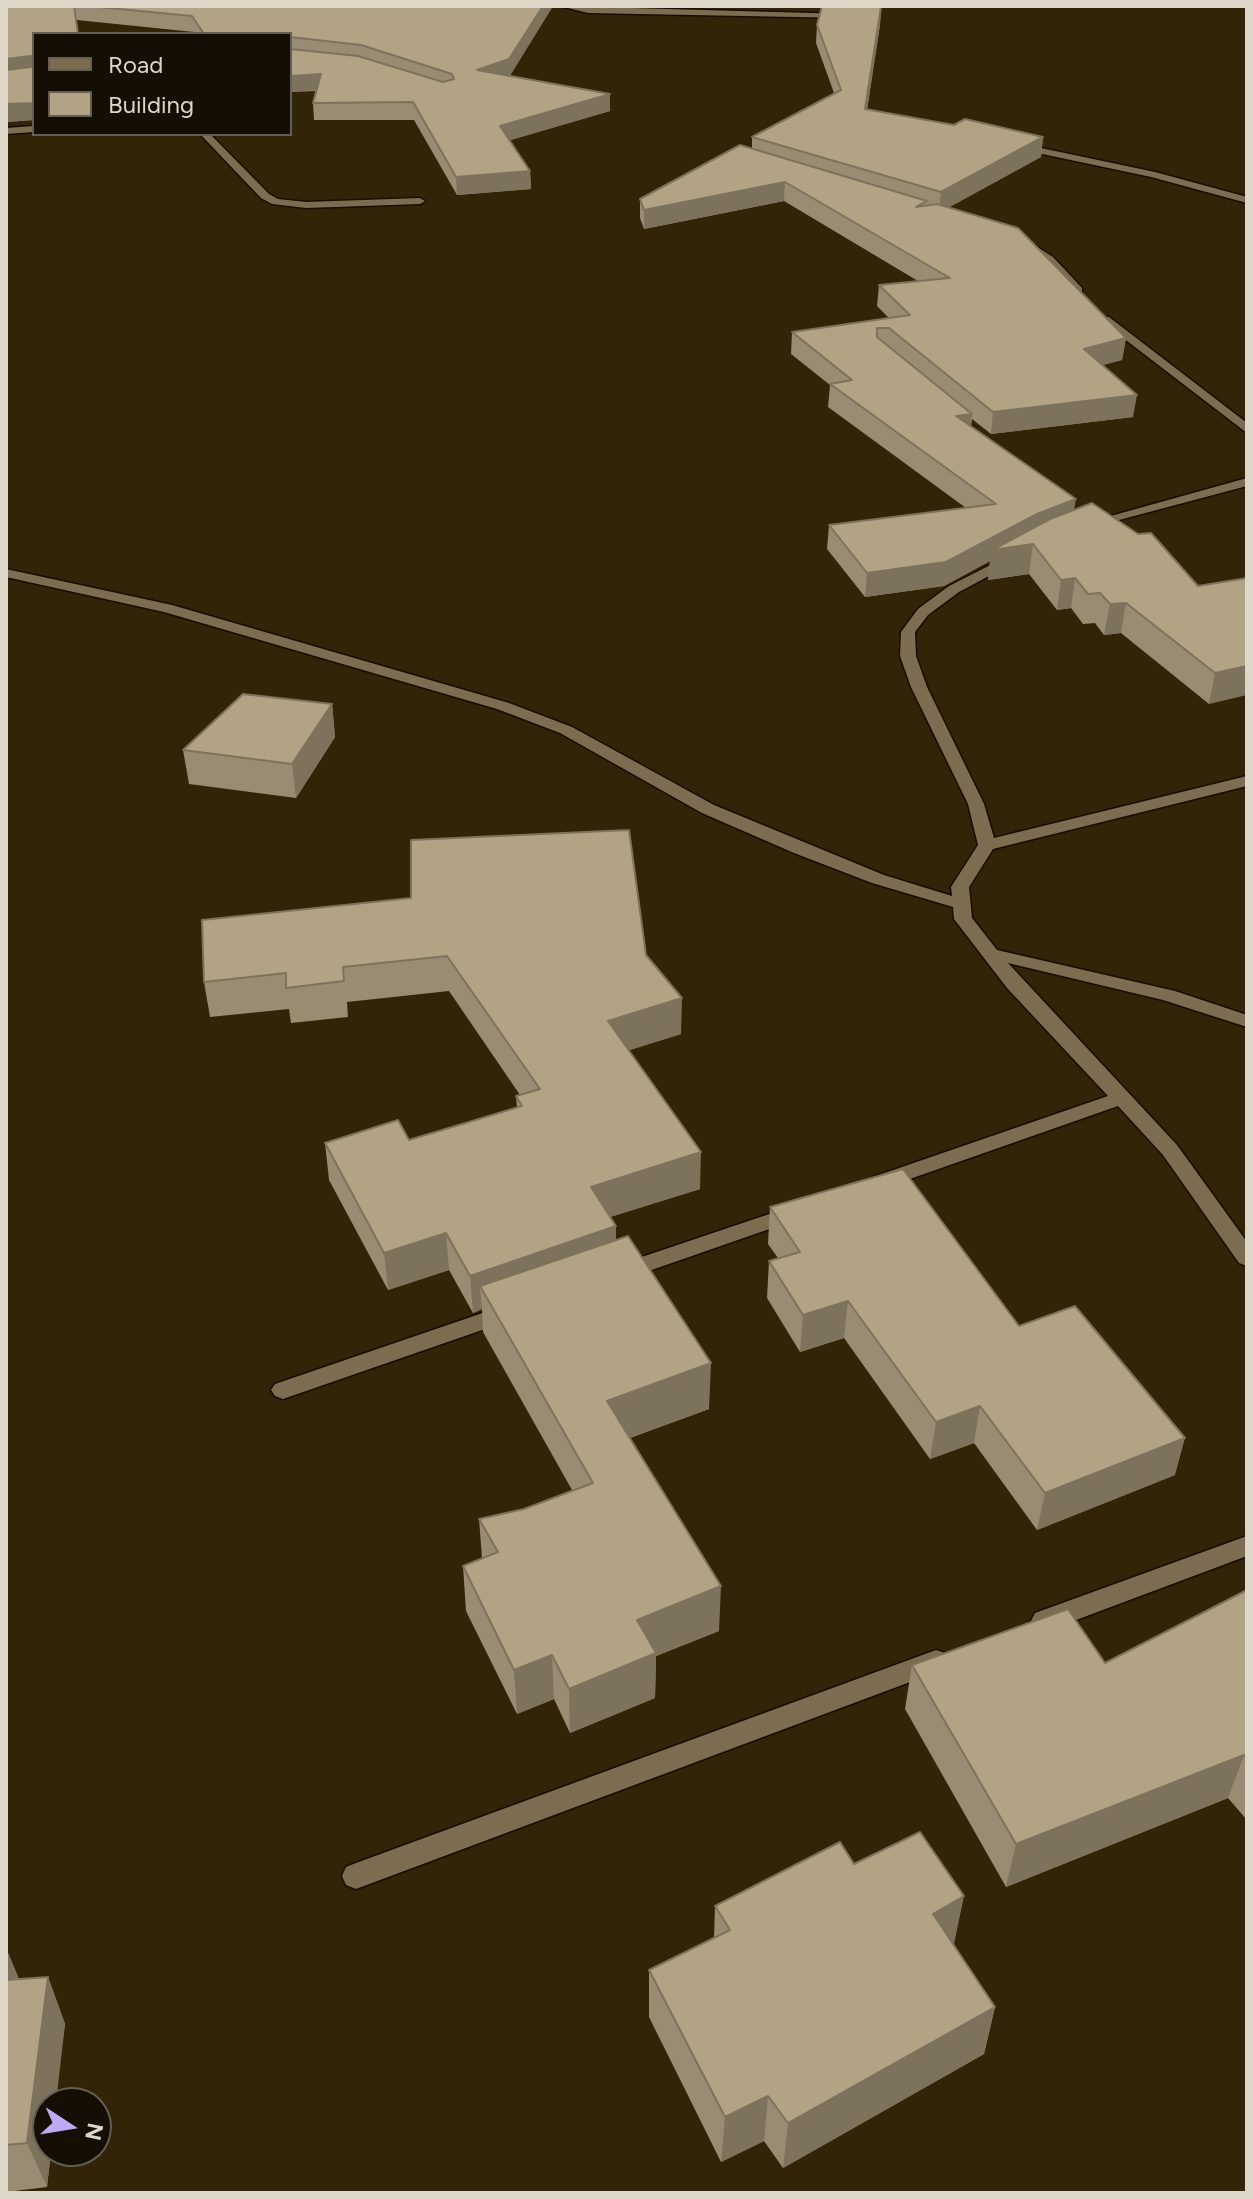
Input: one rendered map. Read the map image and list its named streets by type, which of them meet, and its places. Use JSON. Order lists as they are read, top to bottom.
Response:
{
  "legend": ["Road", "Building"],
  "north": "right"
}
